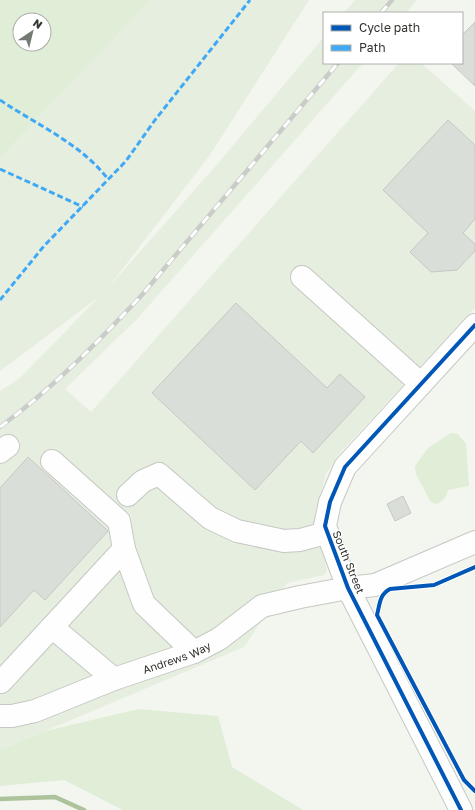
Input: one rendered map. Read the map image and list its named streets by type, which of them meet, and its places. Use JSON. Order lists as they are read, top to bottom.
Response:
{
  "streets": {
    "street": ["South Street", "Andrews Way"]
  },
  "crossings": [
    ["South Street", "Andrews Way"]
  ],
  "legend": ["Cycle path", "Path"],
  "north": "top right"
}
